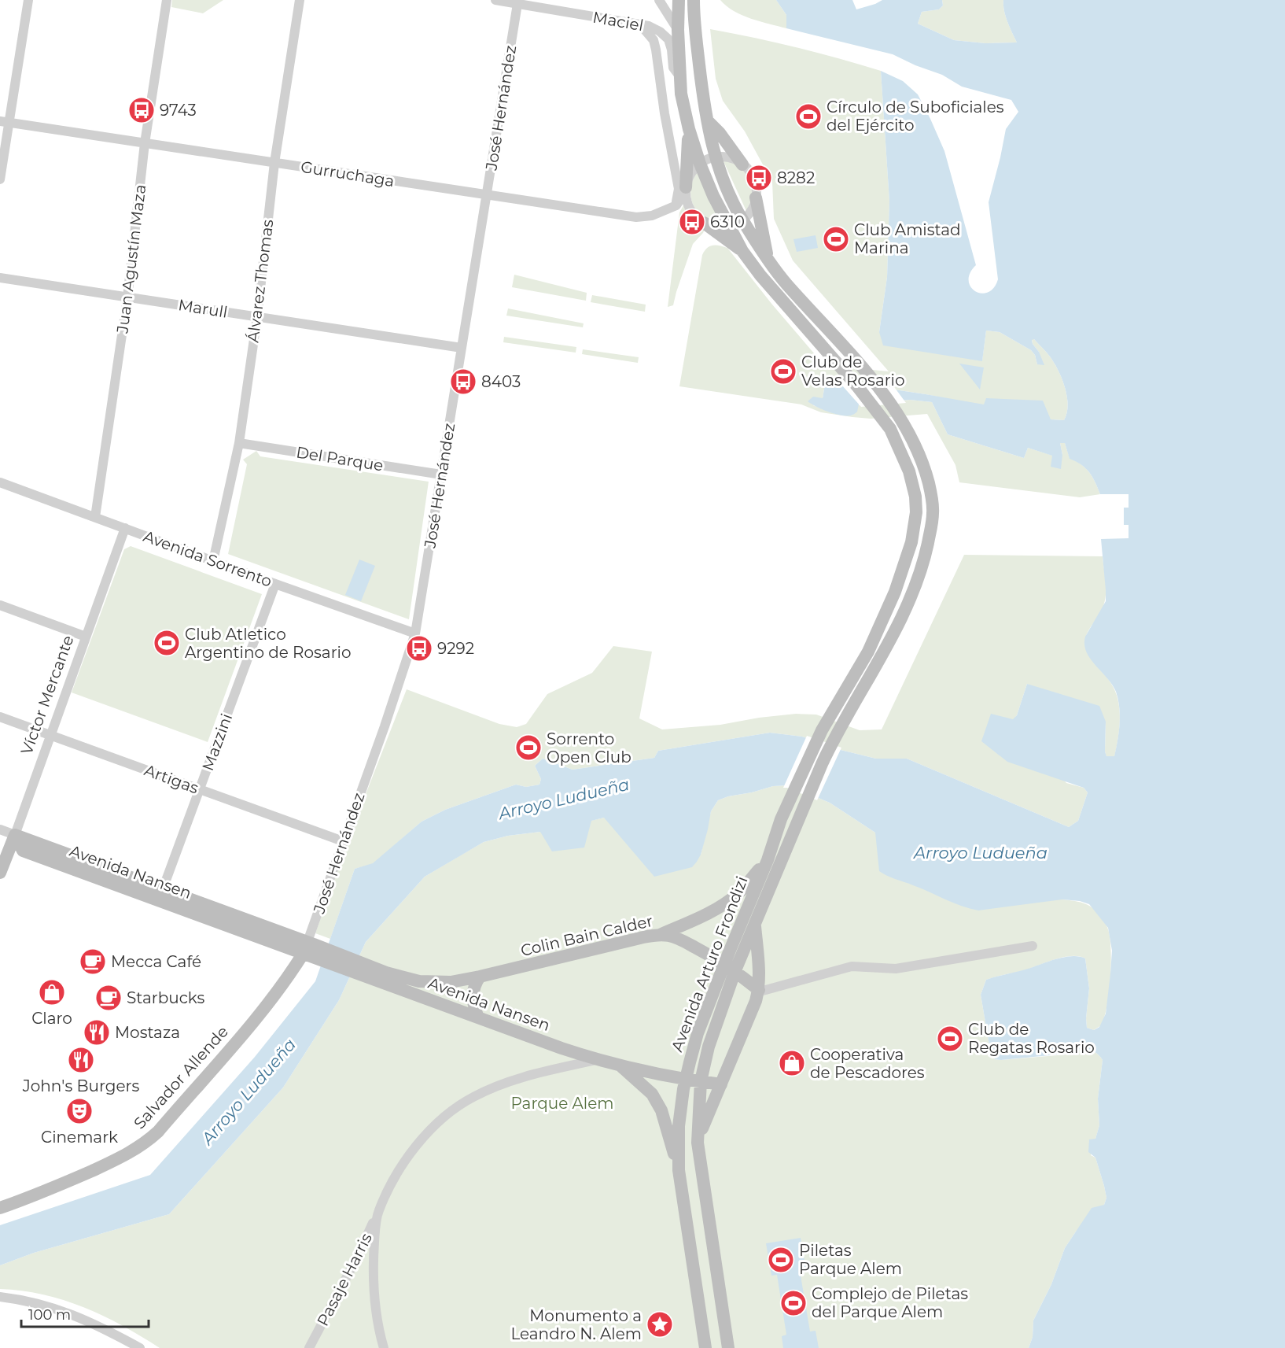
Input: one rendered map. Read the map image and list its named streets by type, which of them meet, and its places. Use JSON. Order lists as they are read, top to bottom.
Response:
{
  "streets": {
    "main road": [
      "Víctor Mercante",
      "Avenida Nansen",
      "Colin Bain Calder",
      "Avenida Arturo Frondizi",
      "Salvador Allende"
    ],
    "street": [
      "Maciel",
      "José Hernández",
      "Gurruchaga",
      "Juan Agustín Maza",
      "Álvarez Thomas",
      "Marull",
      "Del Parque",
      "Avenida Sorrento",
      "Mazzini",
      "Artigas",
      "Pasaje Harris"
    ]
  },
  "crossings": [
    ["Maciel", "José Hernández"],
    ["José Hernández", "Gurruchaga"],
    ["José Hernández", "Marull"],
    ["José Hernández", "Del Parque"],
    ["José Hernández", "Avenida Sorrento"],
    ["José Hernández", "Artigas"],
    ["José Hernández", "Avenida Nansen"],
    ["José Hernández", "Salvador Allende"],
    ["Gurruchaga", "Juan Agustín Maza"],
    ["Gurruchaga", "Álvarez Thomas"],
    ["Juan Agustín Maza", "Marull"],
    ["Juan Agustín Maza", "Avenida Sorrento"],
    ["Álvarez Thomas", "Marull"],
    ["Álvarez Thomas", "Del Parque"],
    ["Álvarez Thomas", "Avenida Sorrento"],
    ["Avenida Sorrento", "Víctor Mercante"],
    ["Avenida Sorrento", "Mazzini"],
    ["Víctor Mercante", "Artigas"],
    ["Víctor Mercante", "Avenida Nansen"],
    ["Mazzini", "Artigas"],
    ["Mazzini", "Avenida Nansen"],
    ["Avenida Nansen", "Colin Bain Calder"],
    ["Avenida Nansen", "Avenida Arturo Frondizi"],
    ["Avenida Nansen", "Salvador Allende"],
    ["Avenida Nansen", "Pasaje Harris"],
    ["Colin Bain Calder", "Avenida Arturo Frondizi"]
  ],
  "water": ["Arroyo Ludueña"],
  "parks": ["Parque Alem"],
  "places": {
    "bus stop": [
      "9743",
      "8282",
      "6310",
      "8403",
      "9292"
    ],
    "sports": [
      "Círculo de Suboficiales del Ejército",
      "Club Amistad Marina",
      "Club de Velas Rosario",
      "Club Atletico Argentino de Rosario",
      "Sorrento Open Club",
      "Club de Regatas Rosario",
      "Piletas Parque Alem",
      "Complejo de Piletas del Parque Alem"
    ],
    "cafe": ["Mecca Café", "Starbucks"],
    "shop": ["Claro", "Cooperativa de Pescadores"],
    "restaurant": ["Mostaza", "John's Burgers"],
    "theatre": ["Cinemark"],
    "place": ["Monumento a Leandro N. Alem"]
  },
  "scale_bar": "100 m"
}
